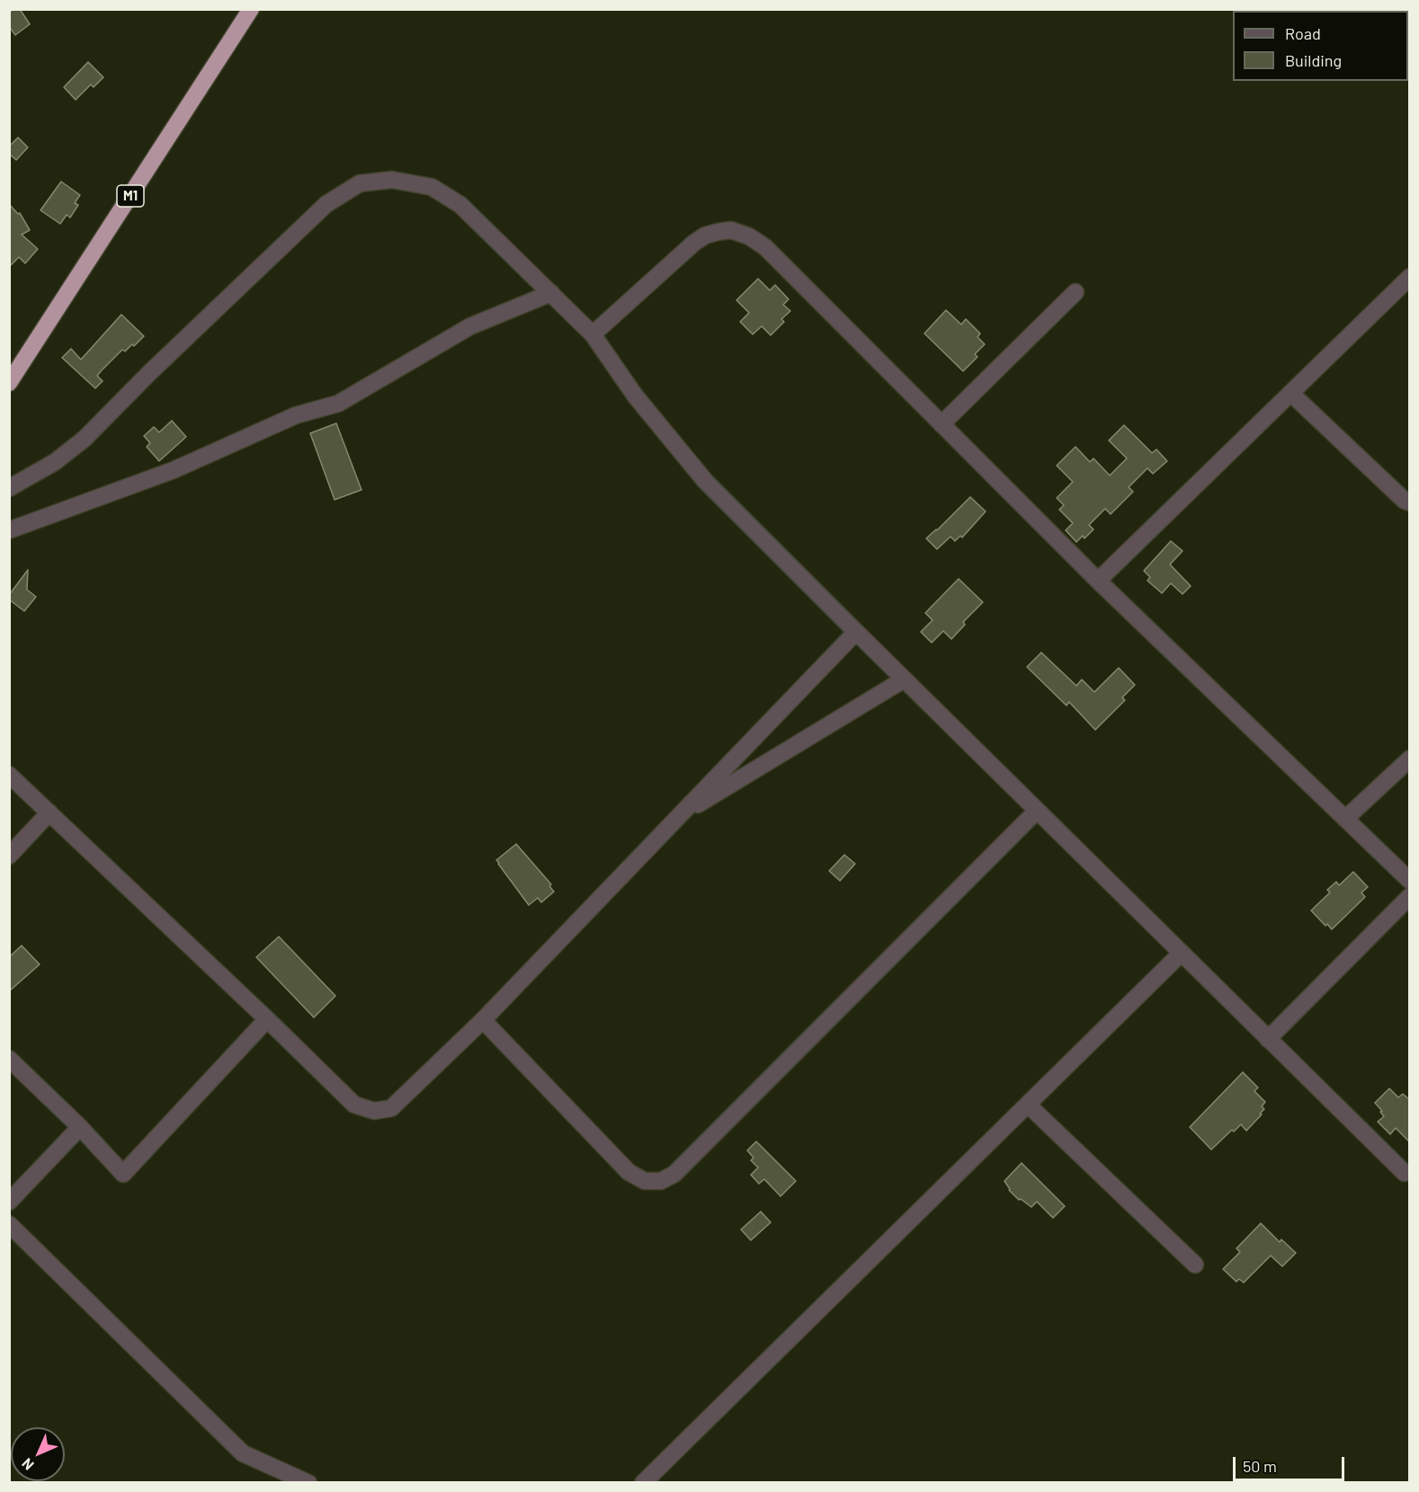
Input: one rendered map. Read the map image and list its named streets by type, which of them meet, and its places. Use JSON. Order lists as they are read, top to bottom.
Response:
{
  "streets": {
    "highway": ["M1"]
  },
  "legend": ["Road", "Building"],
  "scale_bar": "50 m",
  "north": "bottom left"
}
